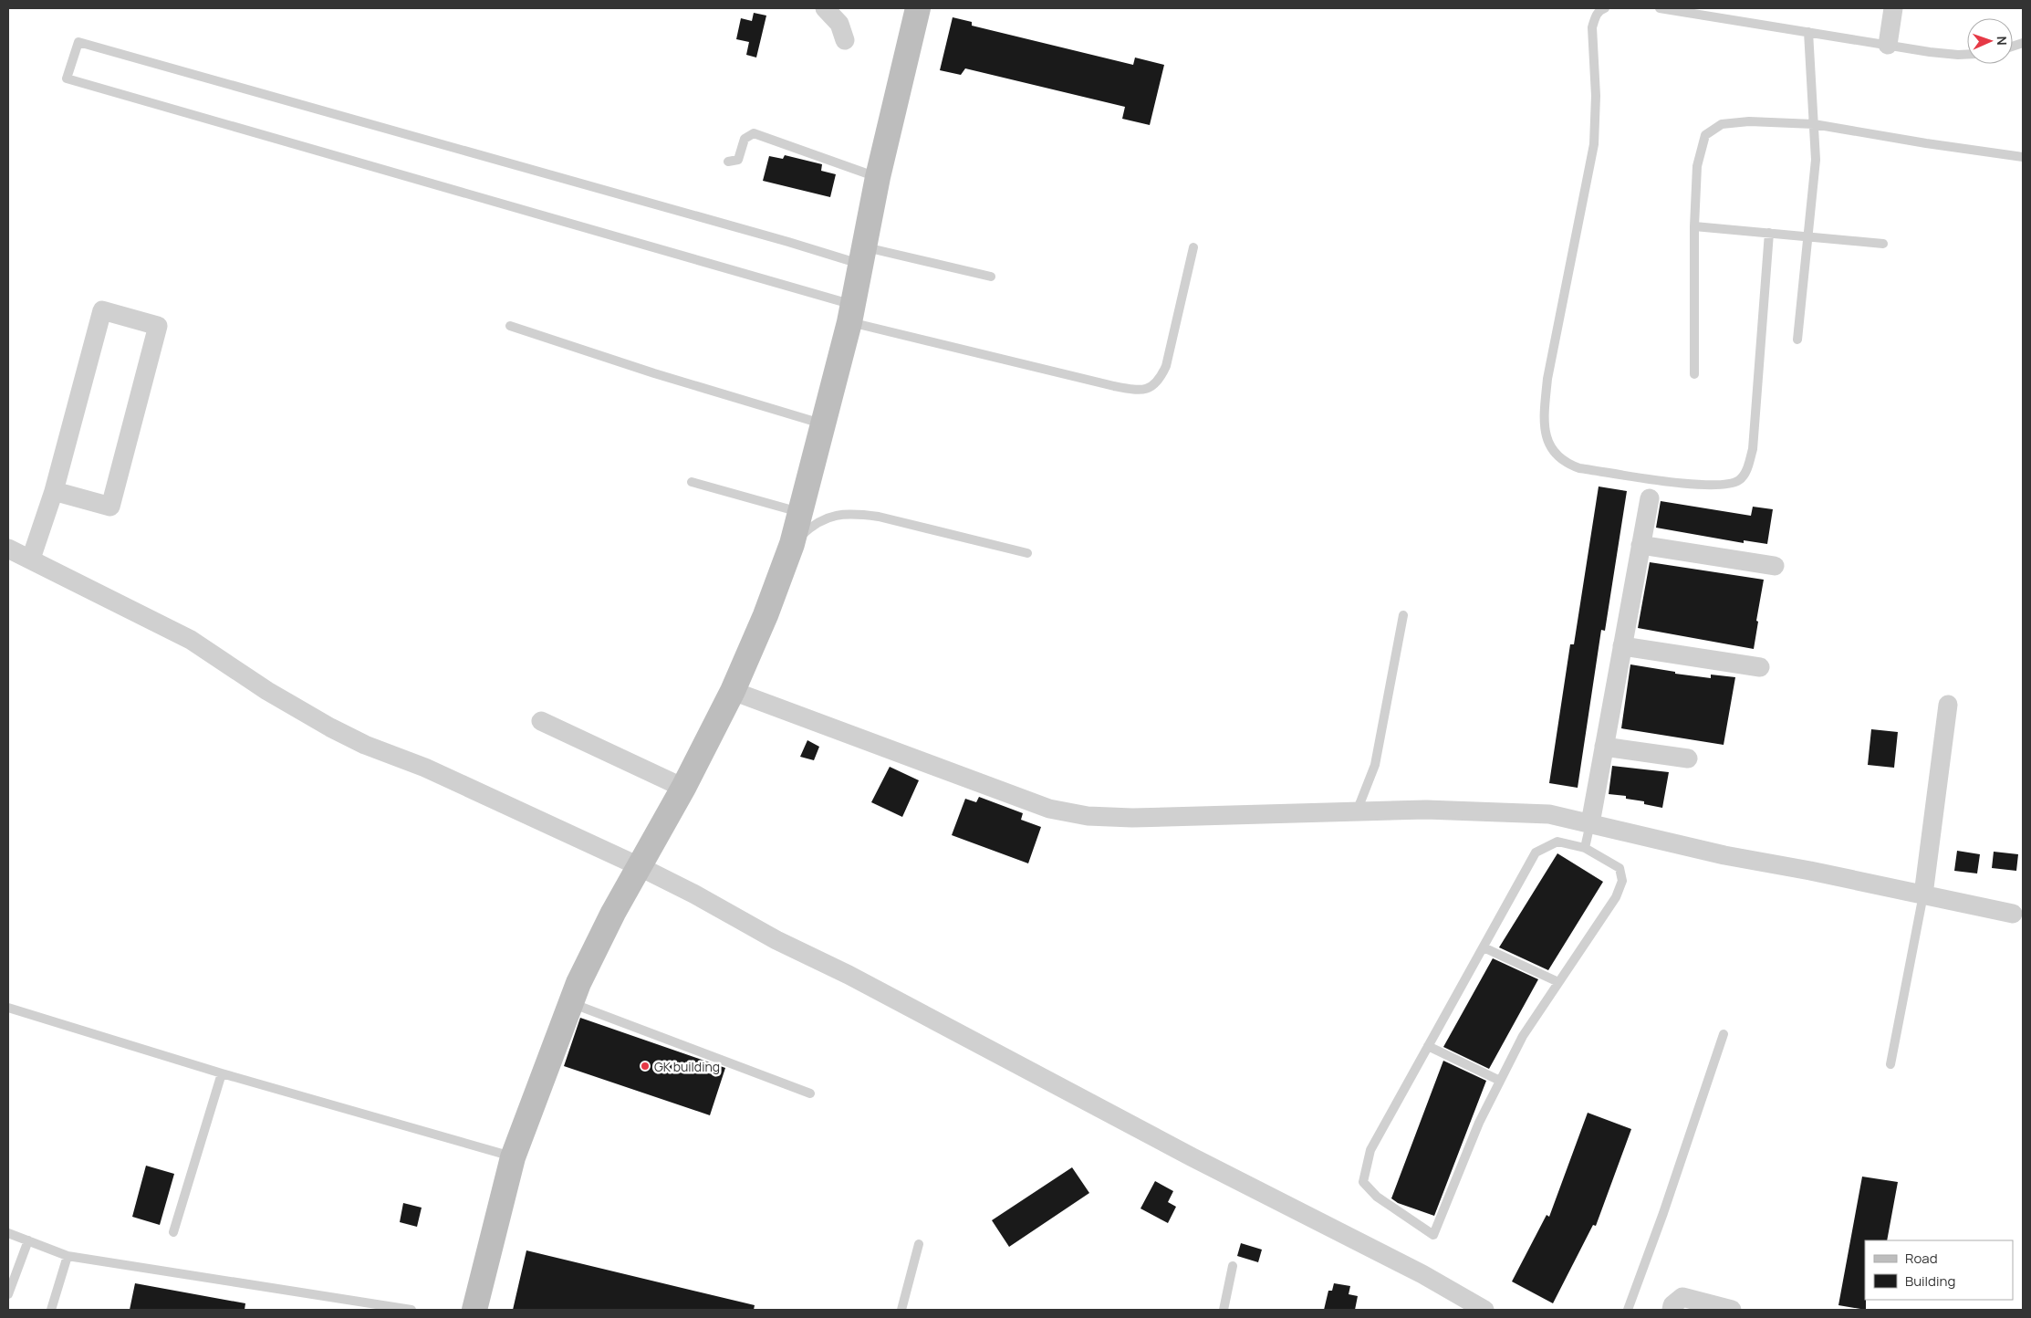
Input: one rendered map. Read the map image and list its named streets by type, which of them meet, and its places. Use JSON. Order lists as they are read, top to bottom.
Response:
{
  "places": ["GK building"],
  "legend": ["Road", "Building"],
  "north": "right"
}
